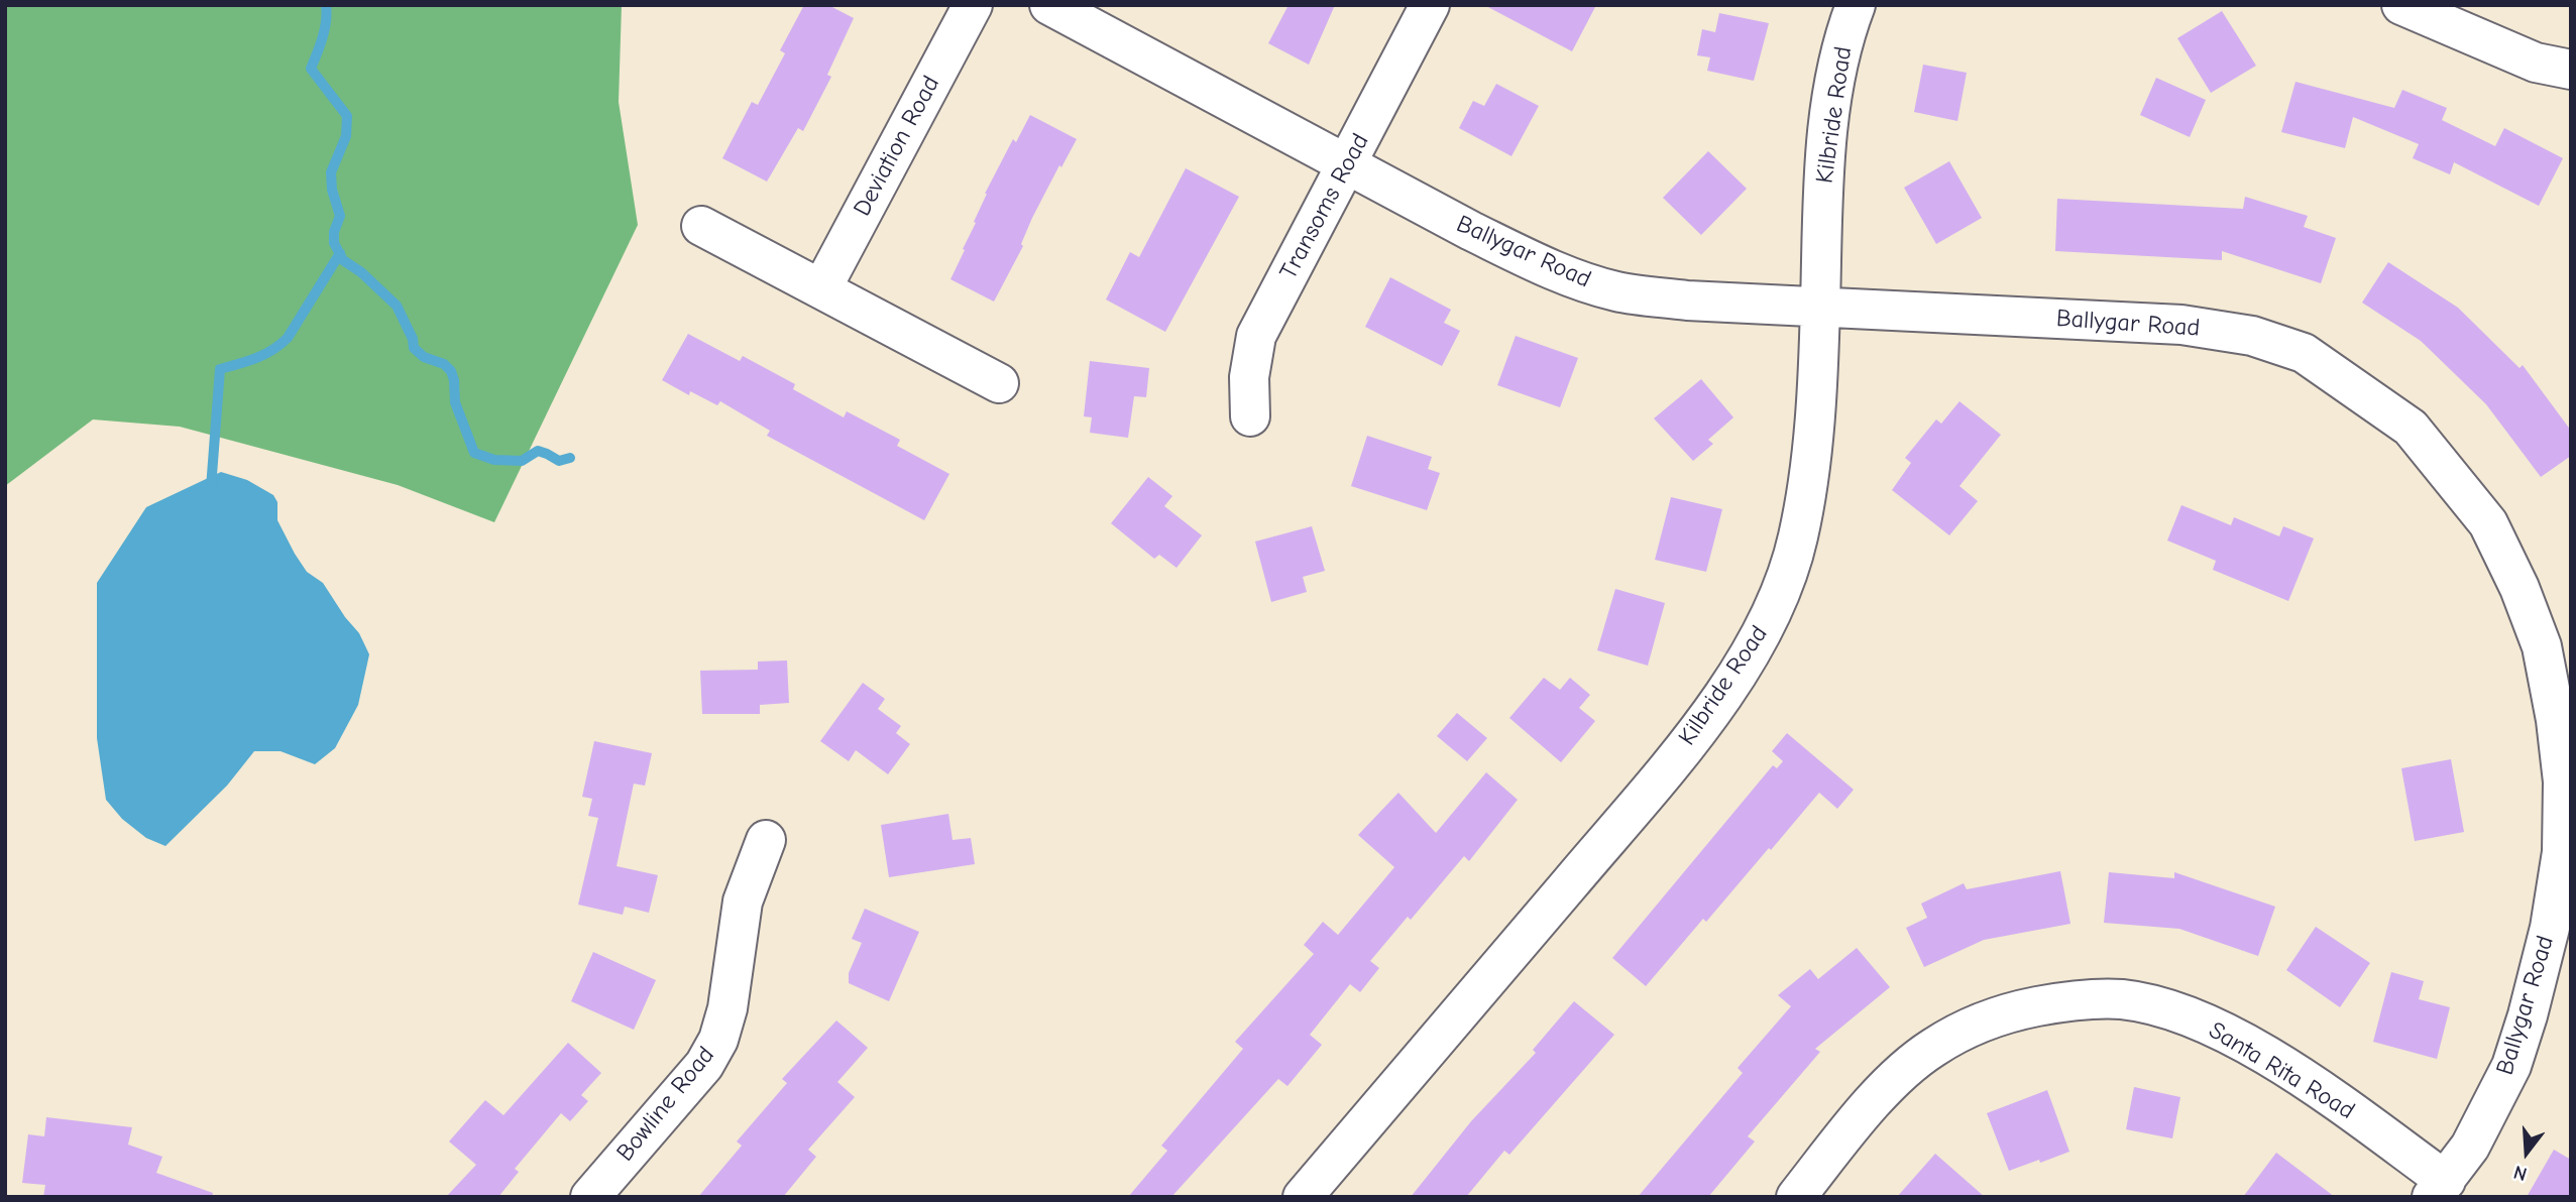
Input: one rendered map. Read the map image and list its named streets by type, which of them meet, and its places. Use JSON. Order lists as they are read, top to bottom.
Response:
{
  "streets": {
    "street": [
      "Kilbride Road",
      "Deviation Road",
      "Transoms Road",
      "Ballygar Road",
      "Santa Rita Road",
      "Bowline Road"
    ]
  },
  "crossings": [
    ["Kilbride Road", "Ballygar Road"],
    ["Transoms Road", "Ballygar Road"],
    ["Ballygar Road", "Santa Rita Road"]
  ],
  "north": "bottom"
}
